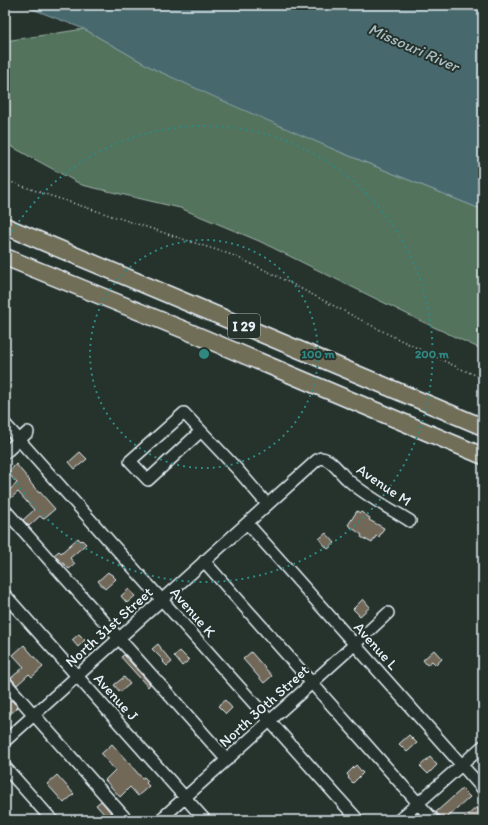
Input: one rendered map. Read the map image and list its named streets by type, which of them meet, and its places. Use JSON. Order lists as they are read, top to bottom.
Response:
{
  "streets": {
    "highway": ["I 29"],
    "street": [
      "Avenue M",
      "Avenue K",
      "North 31st Street",
      "Avenue L",
      "Avenue J",
      "North 30th Street"
    ]
  },
  "crossings": [
    ["Avenue M", "North 31st Street"],
    ["Avenue K", "North 31st Street"],
    ["Avenue K", "North 30th Street"],
    ["North 31st Street", "Avenue L"],
    ["North 31st Street", "Avenue J"],
    ["Avenue L", "North 30th Street"],
    ["Avenue J", "North 30th Street"]
  ],
  "water": ["Missouri River"],
  "rings": ["100 m", "200 m"]
}
